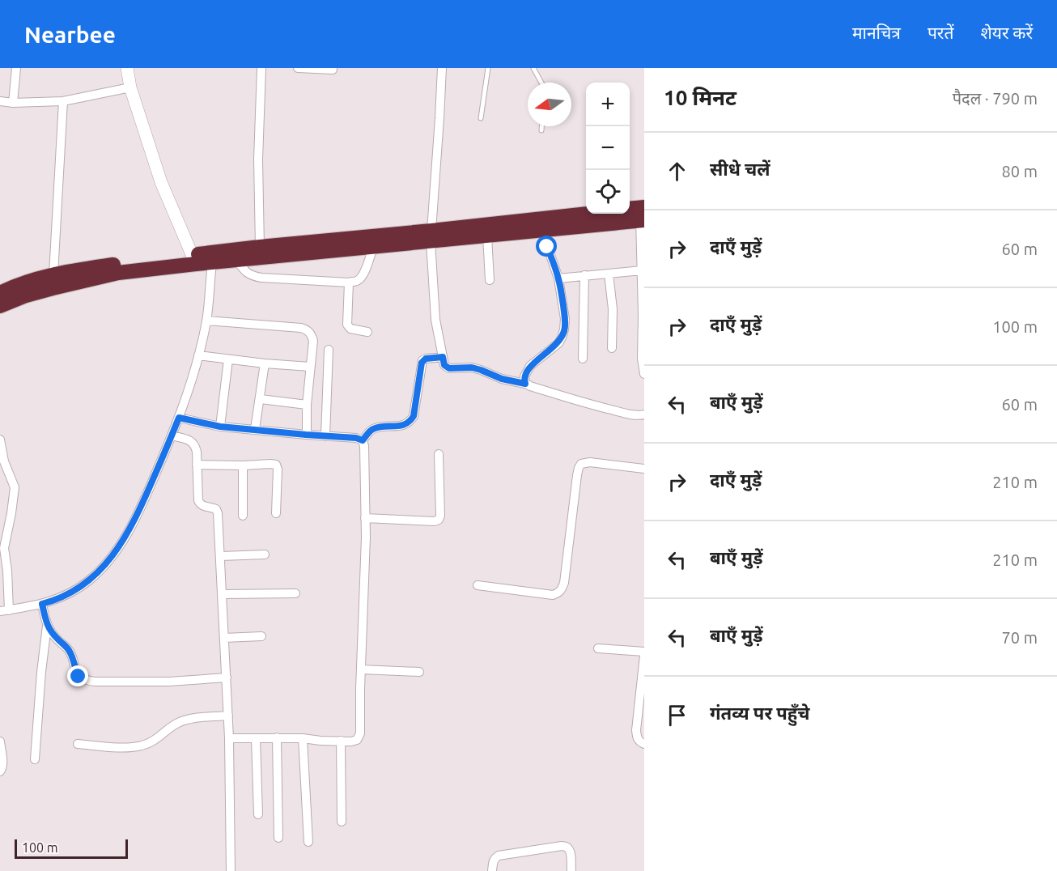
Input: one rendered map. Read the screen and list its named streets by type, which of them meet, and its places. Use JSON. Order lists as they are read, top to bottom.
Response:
{
  "scale_bar": "100 m",
  "north": "left",
  "page": {
    "header": "Nearbee",
    "nav": ["मानचित्र", "परतें", "शेयर करें"],
    "heading": ["10 मिनट", "पैदल · 790 m"],
    "map_buttons": ["+", "−"],
    "list": [
      ["सीधे चलें", "80 m"],
      ["दाएँ मुड़ें", "60 m"],
      ["दाएँ मुड़ें", "100 m"],
      ["बाएँ मुड़ें", "60 m"],
      ["दाएँ मुड़ें", "210 m"],
      ["बाएँ मुड़ें", "210 m"],
      ["बाएँ मुड़ें", "70 m"],
      "गंतव्य पर पहुँचे"
    ],
    "scale": "100 m"
  }
}
